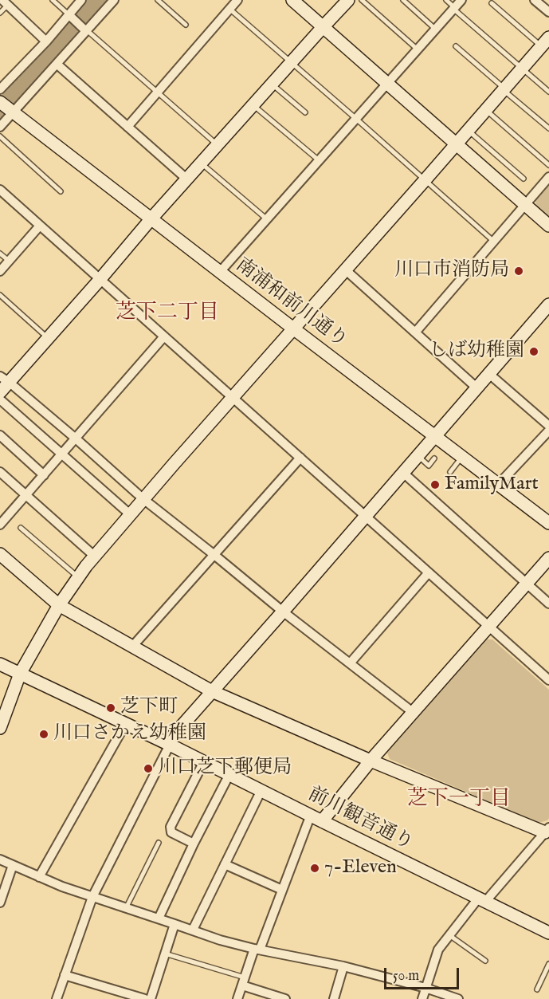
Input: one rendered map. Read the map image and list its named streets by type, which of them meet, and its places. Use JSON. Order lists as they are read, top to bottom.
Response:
{
  "streets": {
    "street": ["南浦和前川通り", "前川観音通り"]
  },
  "districts": ["芝下二丁目", "芝下一丁目"],
  "places": [
    "川口市消防局",
    "しば幼稚園",
    "FamilyMart",
    "芝下町",
    "川口さかえ幼稚園",
    "川口芝下郵便局",
    "7-Eleven"
  ],
  "scale_bar": "50 m"
}
